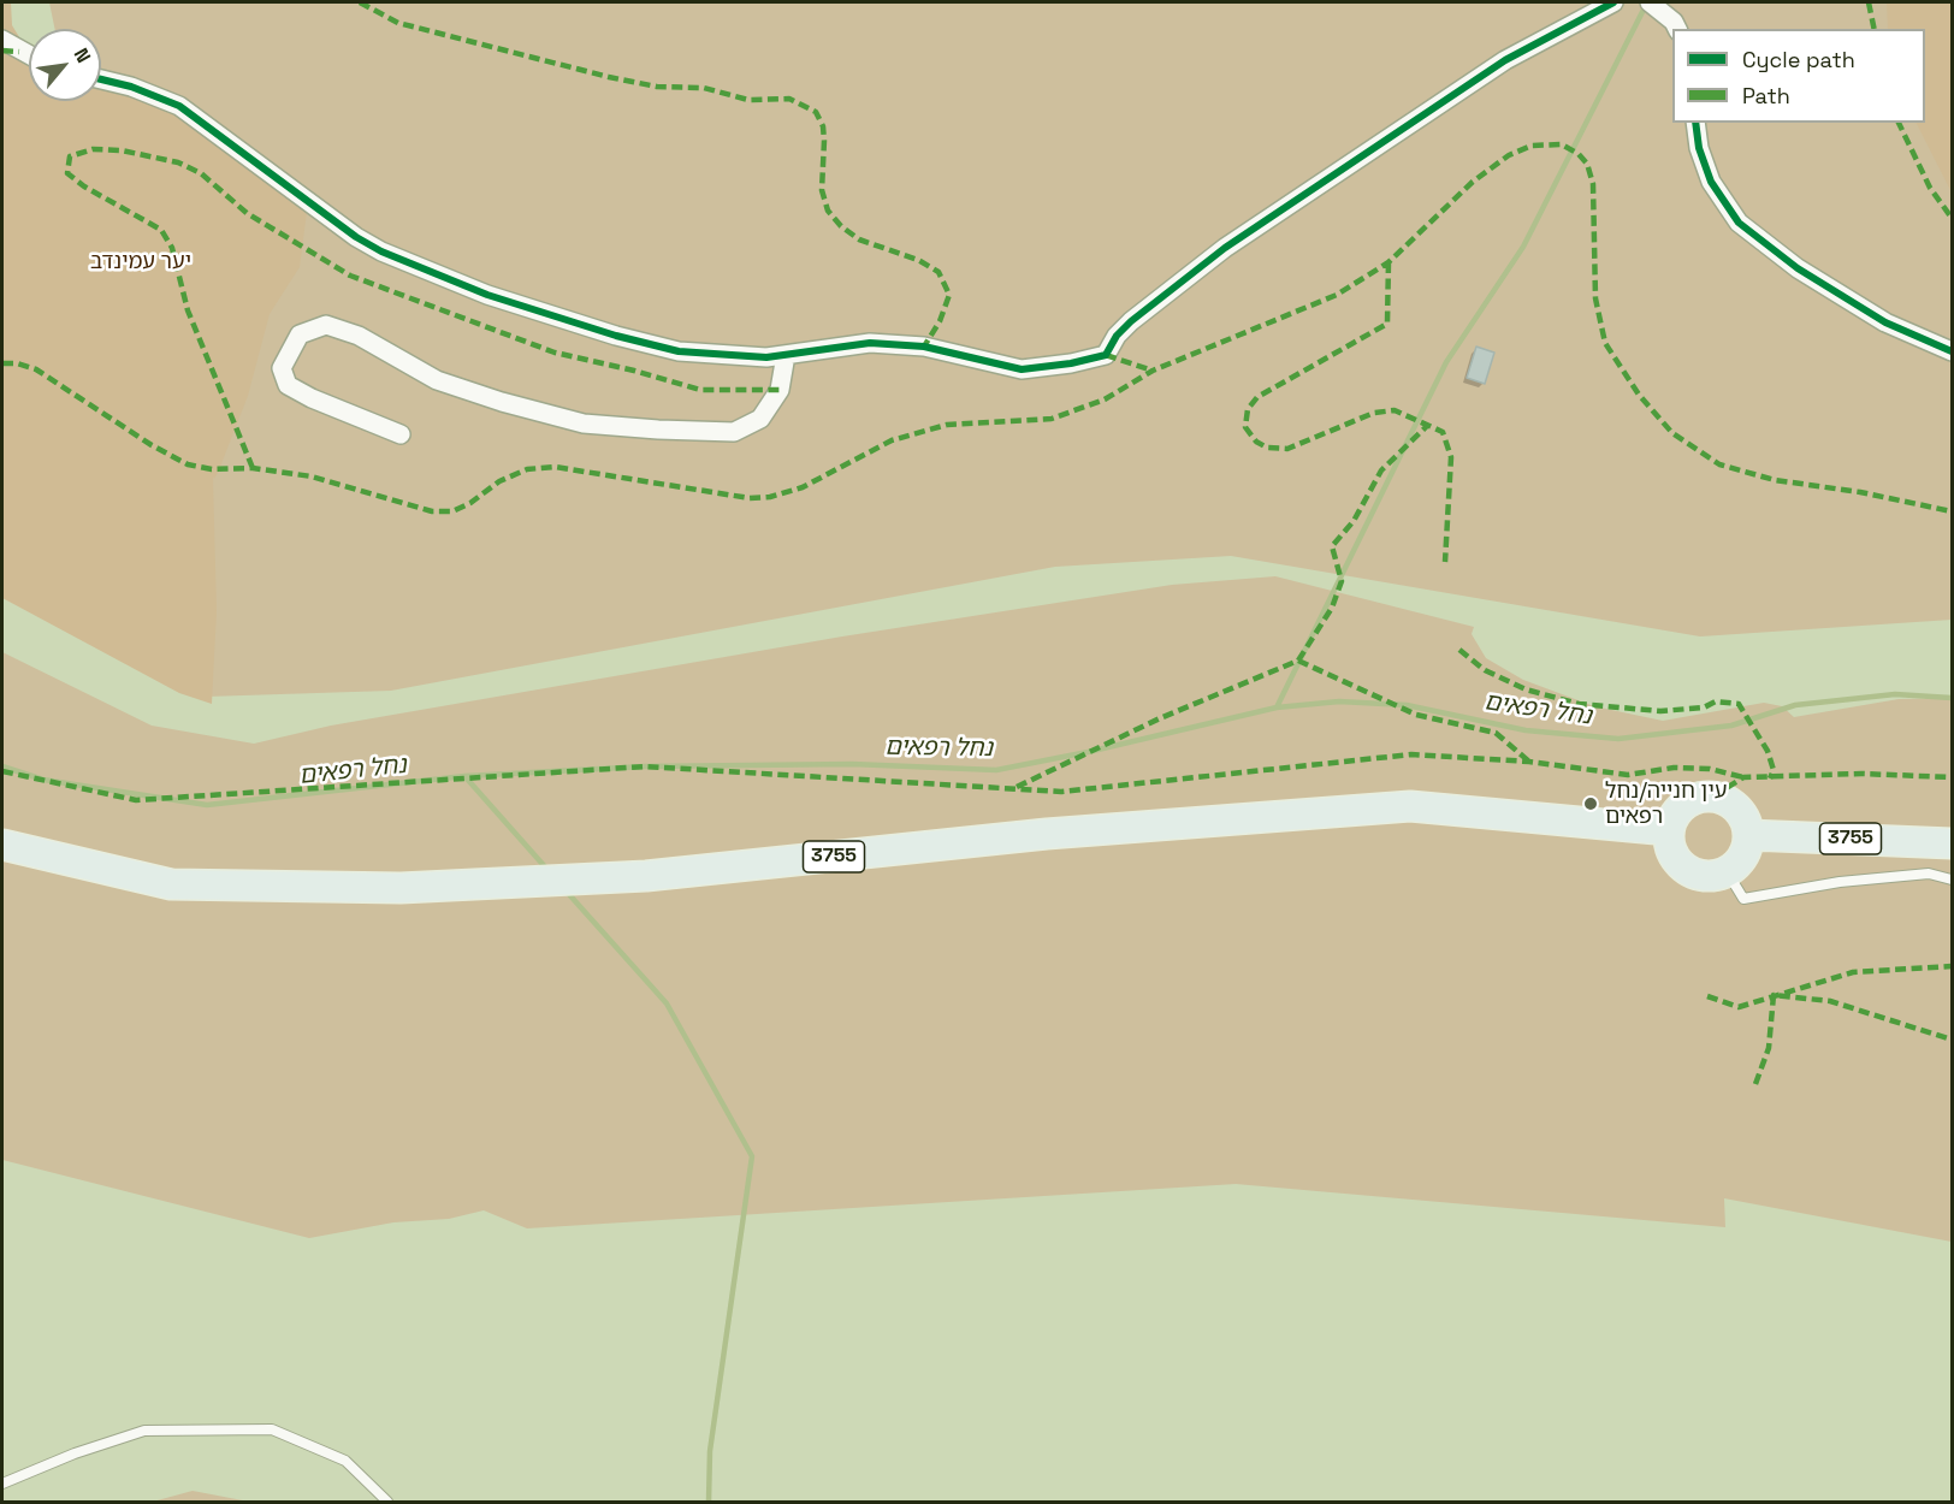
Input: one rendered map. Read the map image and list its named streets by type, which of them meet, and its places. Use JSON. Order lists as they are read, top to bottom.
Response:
{
  "streets": {
    "main road": ["3755"]
  },
  "water": ["נחל רפאים"],
  "parks": ["יער עמינדב"],
  "places": ["עין חנייה/נחל רפאים"],
  "legend": ["Cycle path", "Path"],
  "north": "top right"
}
